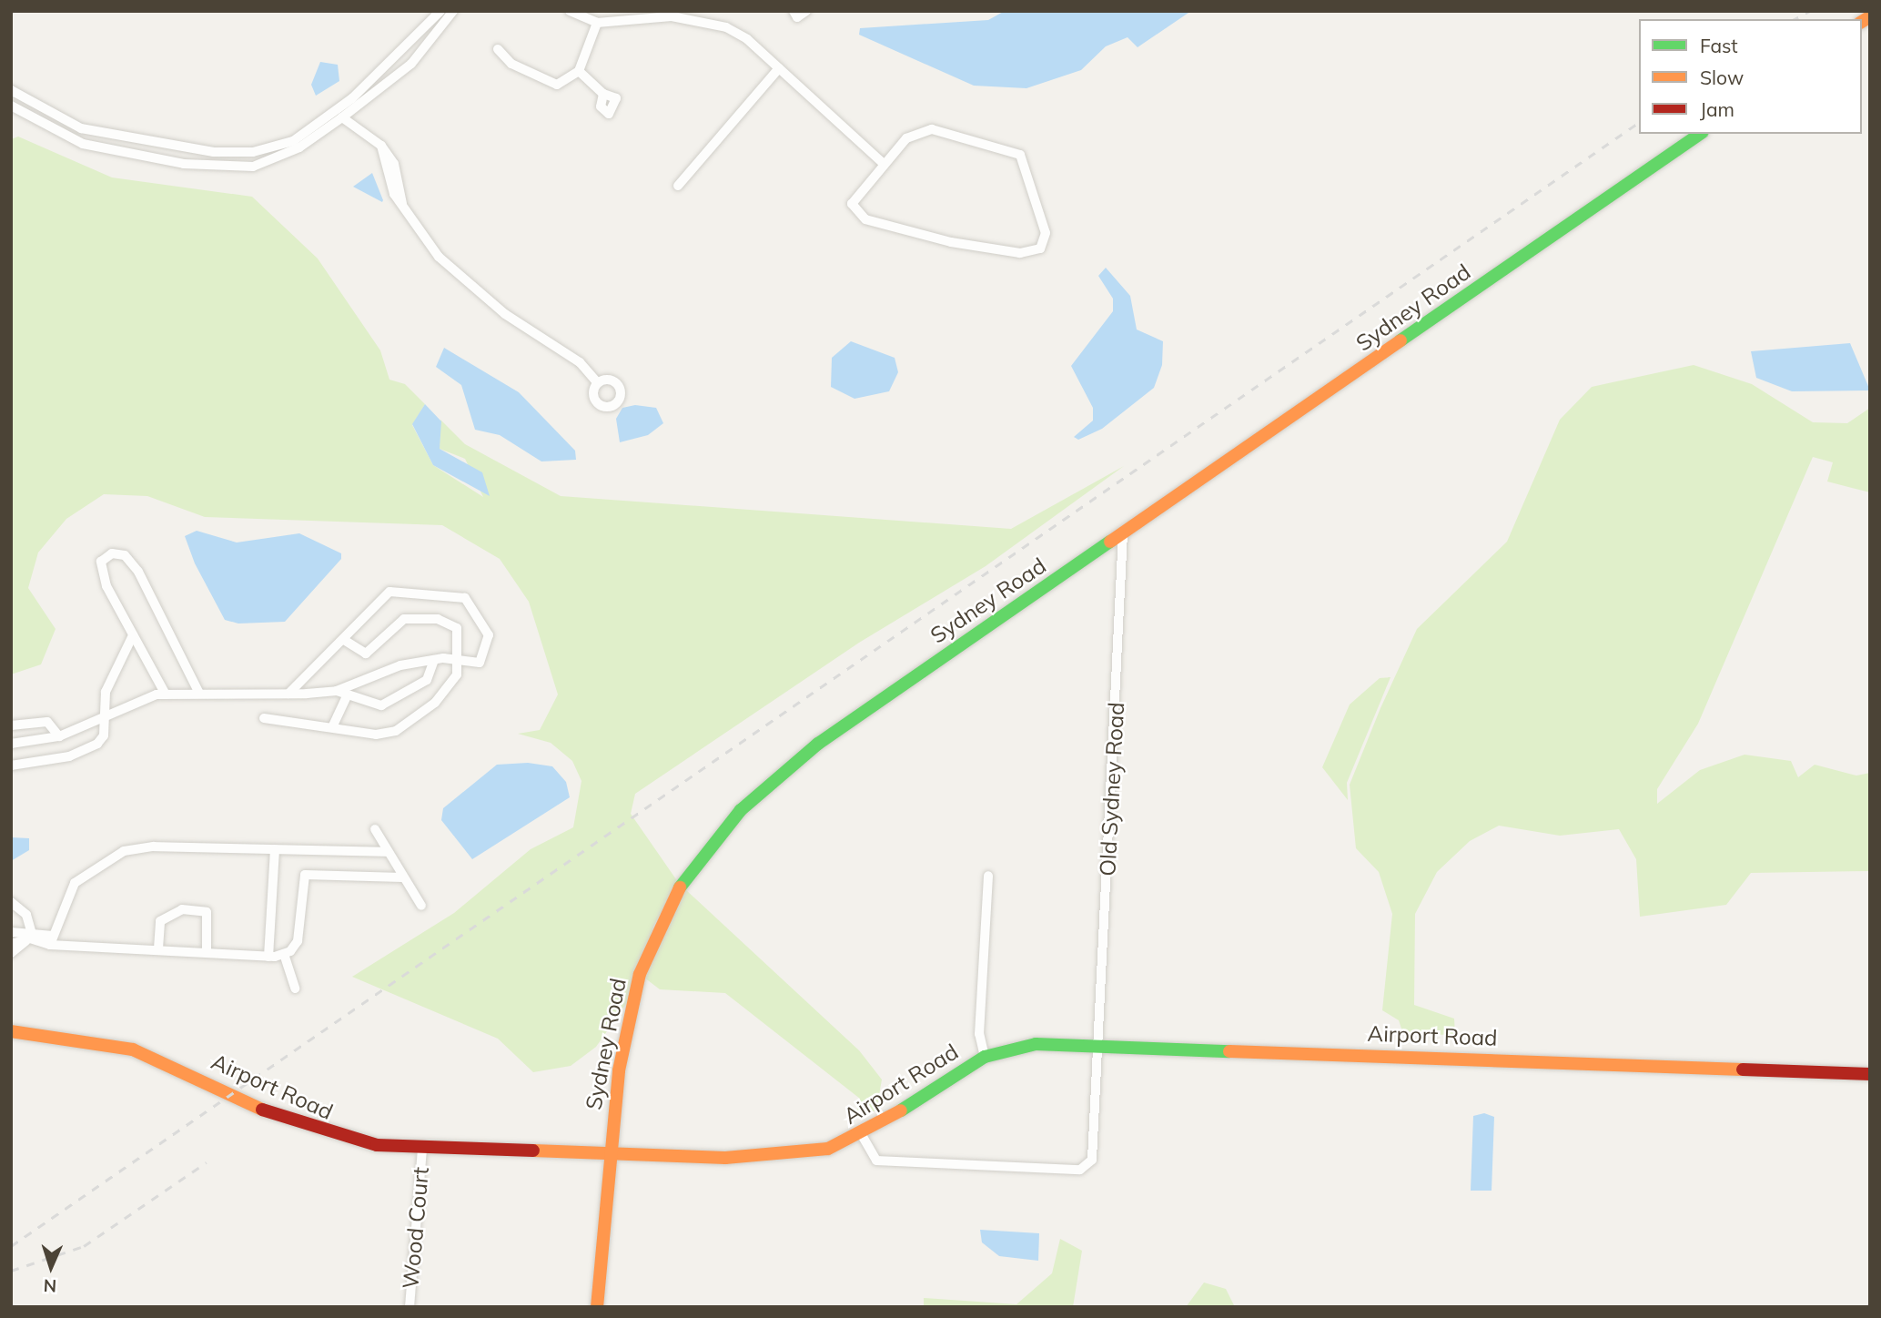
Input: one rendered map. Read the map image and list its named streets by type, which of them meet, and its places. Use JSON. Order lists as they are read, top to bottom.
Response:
{
  "streets": {
    "street": [
      "Sydney Road",
      "Old Sydney Road",
      "Airport Road",
      "Wood Court"
    ]
  },
  "crossings": [
    ["Sydney Road", "Old Sydney Road"],
    ["Sydney Road", "Airport Road"],
    ["Old Sydney Road", "Airport Road"],
    ["Airport Road", "Wood Court"]
  ],
  "legend": ["Fast", "Slow", "Jam"],
  "north": "bottom"
}
